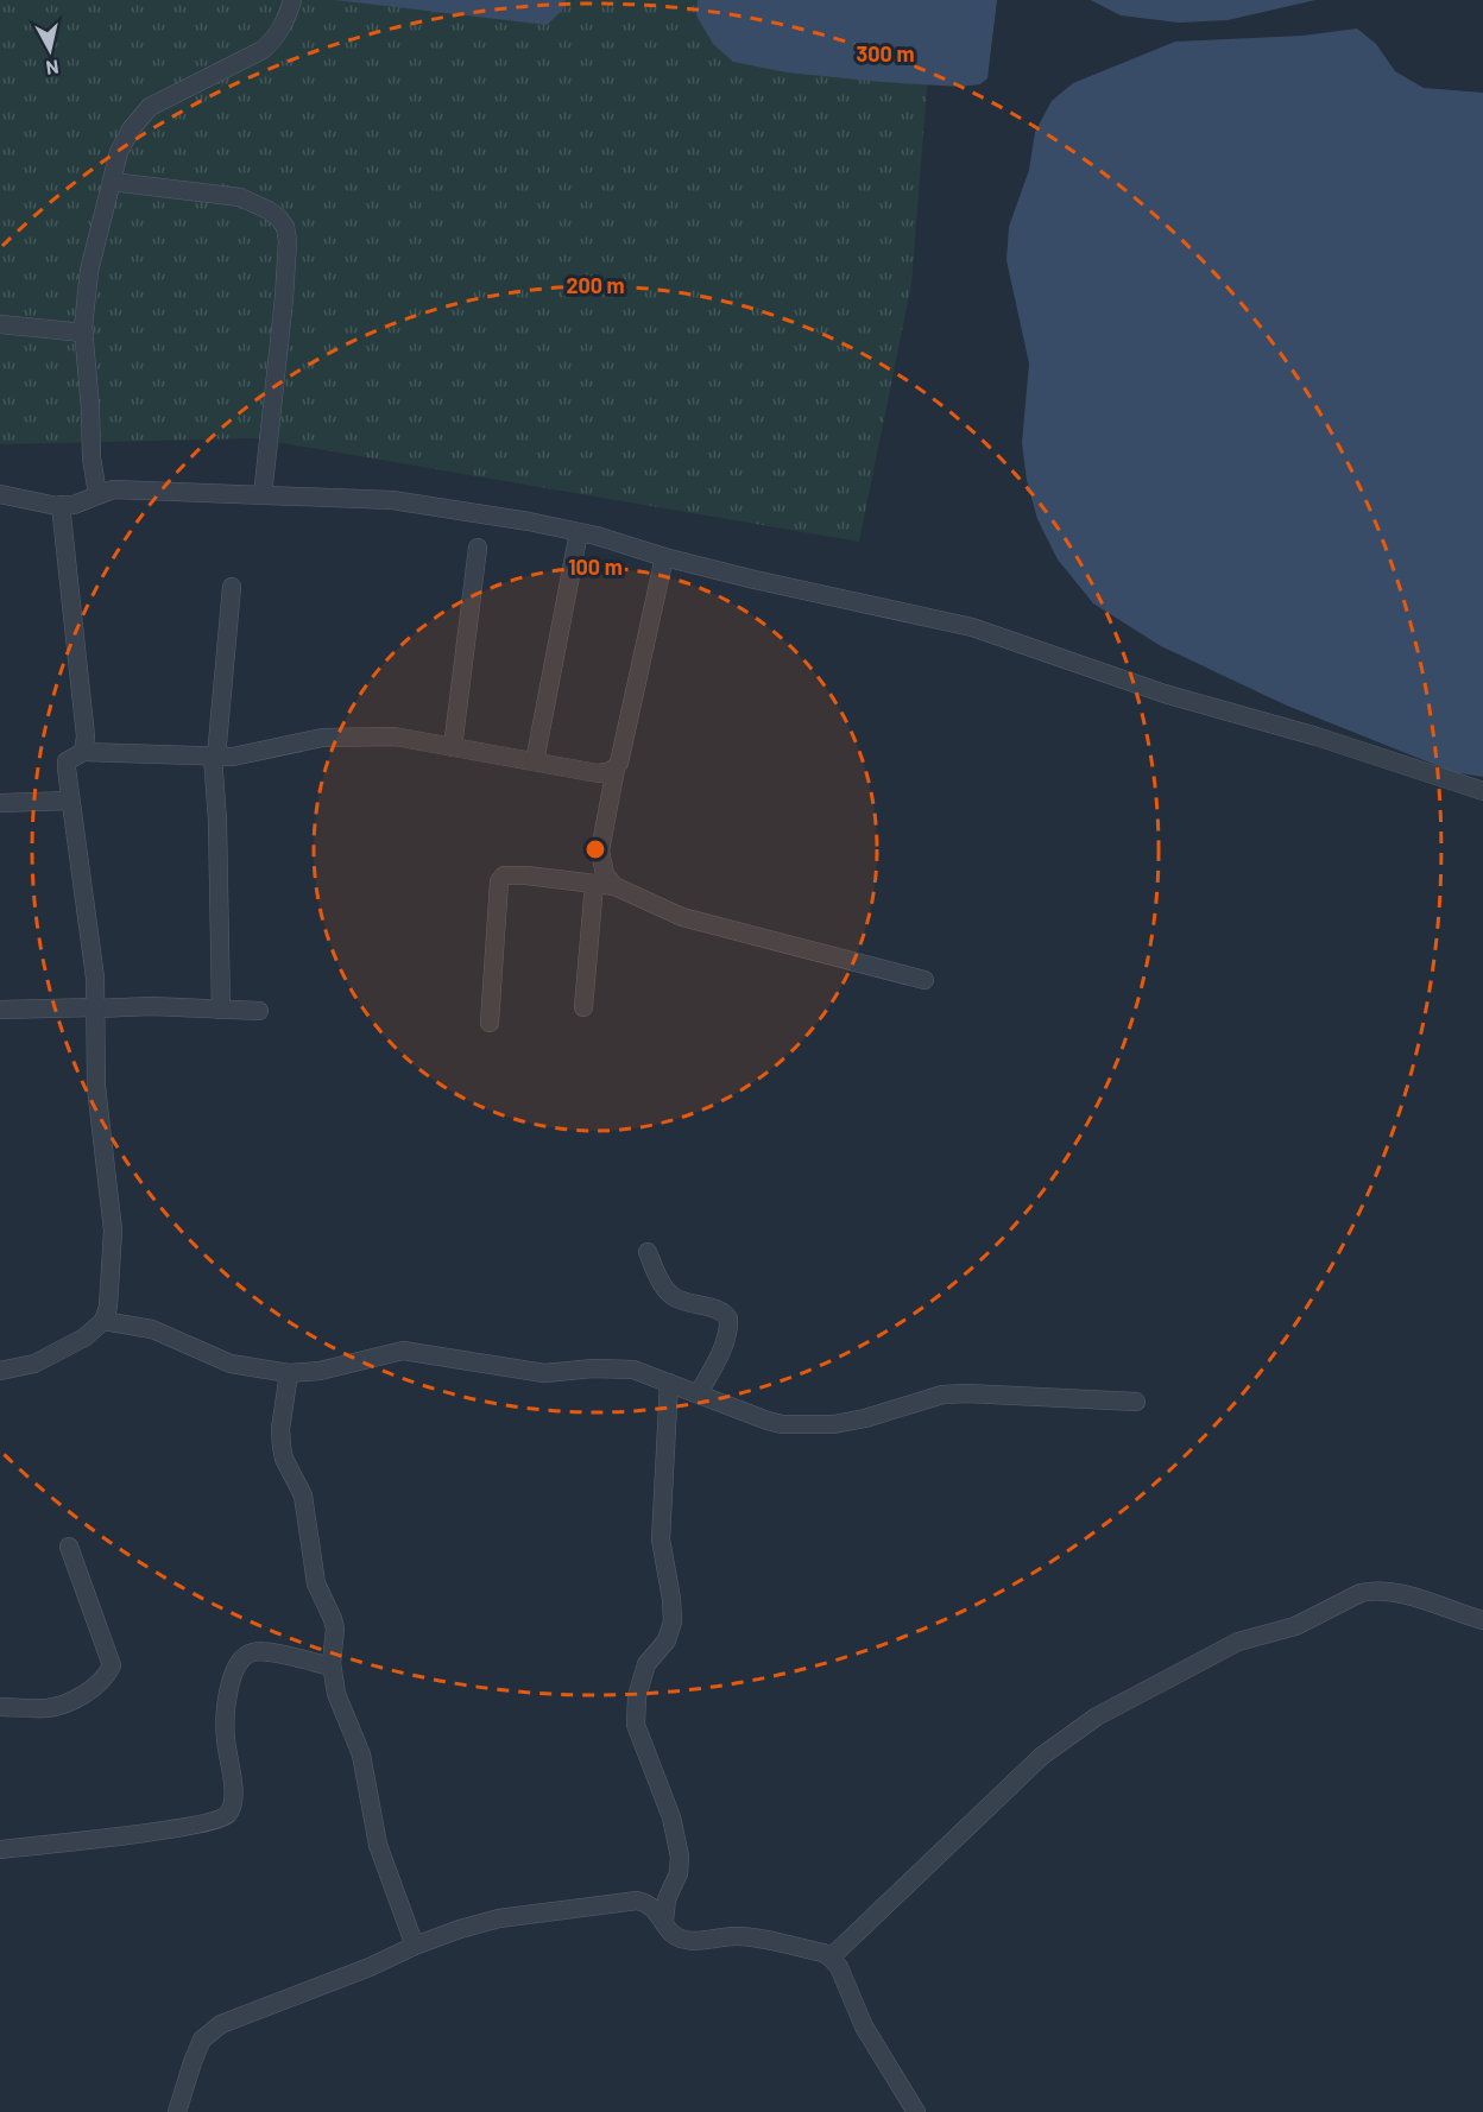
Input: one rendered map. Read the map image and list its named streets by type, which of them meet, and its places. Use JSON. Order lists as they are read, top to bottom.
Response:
{
  "north": "bottom",
  "rings": ["300 m", "200 m", "100 m"]
}
